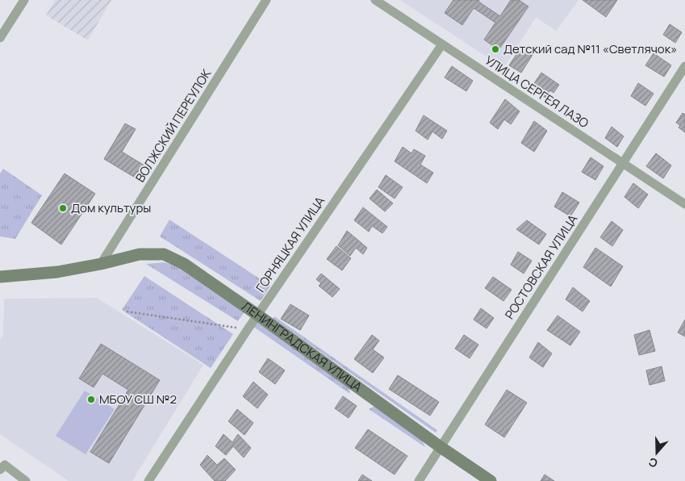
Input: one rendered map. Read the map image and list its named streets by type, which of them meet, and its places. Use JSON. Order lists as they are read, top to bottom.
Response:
{
  "streets": {
    "street": [
      "УЛИЦА СЕРГЕЯ ЛАЗО",
      "ВОЛЖСКИЙ ПЕРЕУЛОК",
      "ГОРНЯЦКАЯ УЛИЦА",
      "РОСТОВСКАЯ УЛИЦА",
      "ЛЕНИНГРАДСКАЯ УЛИЦА"
    ]
  },
  "crossings": [
    ["УЛИЦА СЕРГЕЯ ЛАЗО", "ГОРНЯЦКАЯ УЛИЦА"],
    ["УЛИЦА СЕРГЕЯ ЛАЗО", "РОСТОВСКАЯ УЛИЦА"],
    ["ВОЛЖСКИЙ ПЕРЕУЛОК", "ЛЕНИНГРАДСКАЯ УЛИЦА"],
    ["ГОРНЯЦКАЯ УЛИЦА", "ЛЕНИНГРАДСКАЯ УЛИЦА"],
    ["РОСТОВСКАЯ УЛИЦА", "ЛЕНИНГРАДСКАЯ УЛИЦА"]
  ],
  "places": ["Детский сад №11 «Светлячок»", "Дом культуры", "МБОУ СШ №2"],
  "north": "bottom"
}
